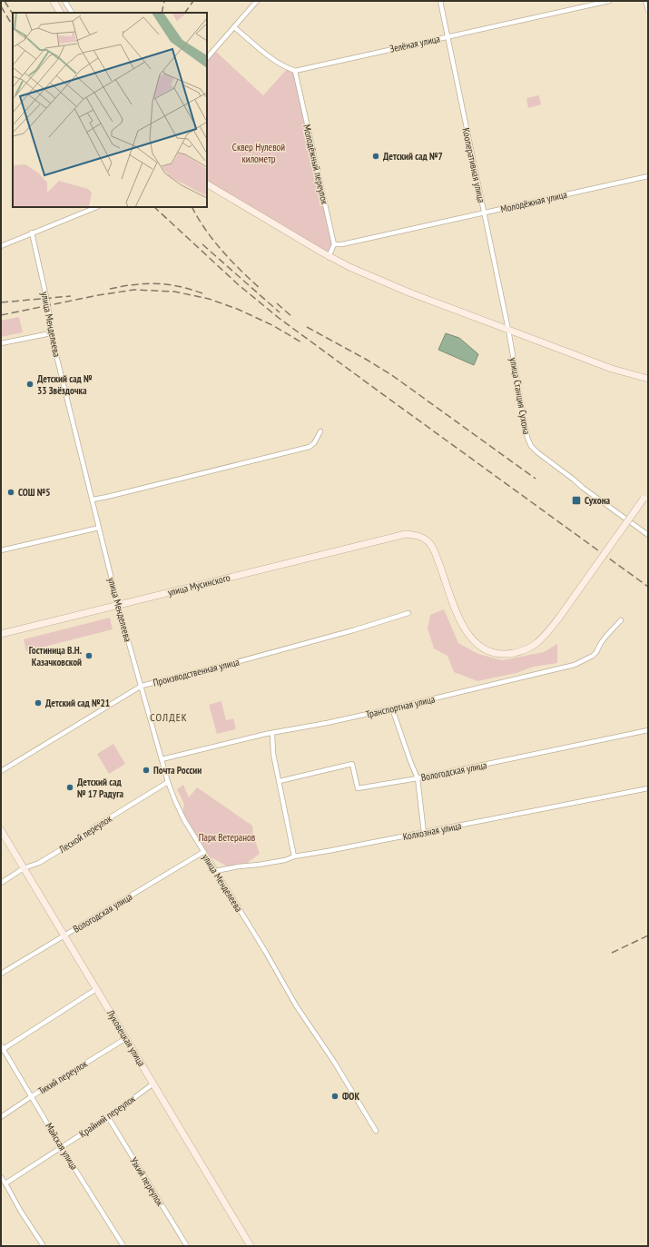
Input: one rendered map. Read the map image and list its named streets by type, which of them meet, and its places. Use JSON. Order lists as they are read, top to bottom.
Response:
{
  "streets": {
    "street": [
      "Зелёная улица",
      "Молодёжный переулок",
      "Кооперативная улица",
      "Молодёжная улица",
      "улица Менделеева",
      "улица Станция Сухона",
      "улица Мусинского",
      "Производственная улица",
      "Транспортная улица",
      "Вологодская улица",
      "Колхозная улица",
      "Лесной переулок",
      "Луковецкая улица",
      "Тихий переулок",
      "Крайний переулок",
      "Майская улица",
      "Узкий переулок"
    ]
  },
  "crossings": [
    ["Зелёная улица", "Молодёжный переулок"],
    ["Зелёная улица", "Кооперативная улица"],
    ["Молодёжный переулок", "Молодёжная улица"],
    ["Кооперативная улица", "Молодёжная улица"],
    ["Кооперативная улица", "улица Станция Сухона"],
    ["улица Менделеева", "улица Мусинского"],
    ["улица Менделеева", "Производственная улица"],
    ["улица Менделеева", "Транспортная улица"],
    ["улица Менделеева", "Вологодская улица"],
    ["улица Менделеева", "Колхозная улица"],
    ["улица Менделеева", "Лесной переулок"],
    ["Вологодская улица", "Луковецкая улица"],
    ["Лесной переулок", "Луковецкая улица"],
    ["Луковецкая улица", "Тихий переулок"],
    ["Луковецкая улица", "Крайний переулок"],
    ["Тихий переулок", "Майская улица"],
    ["Крайний переулок", "Майская улица"],
    ["Крайний переулок", "Узкий переулок"]
  ],
  "districts": ["СОЛДЕК"],
  "parks": ["Сквер Нулевой километр", "Парк Ветеранов"],
  "places": {
    "other": [
      "Детский сад №7",
      "Детский сад № 33 Звёздочка",
      "СОШ №5",
      "Гостиница В.Н. Казачковской",
      "Детский сад №21",
      "Почта России",
      "Детский сад № 17 Радуга",
      "ФОК"
    ],
    "transit": ["Сухона"]
  }
}
